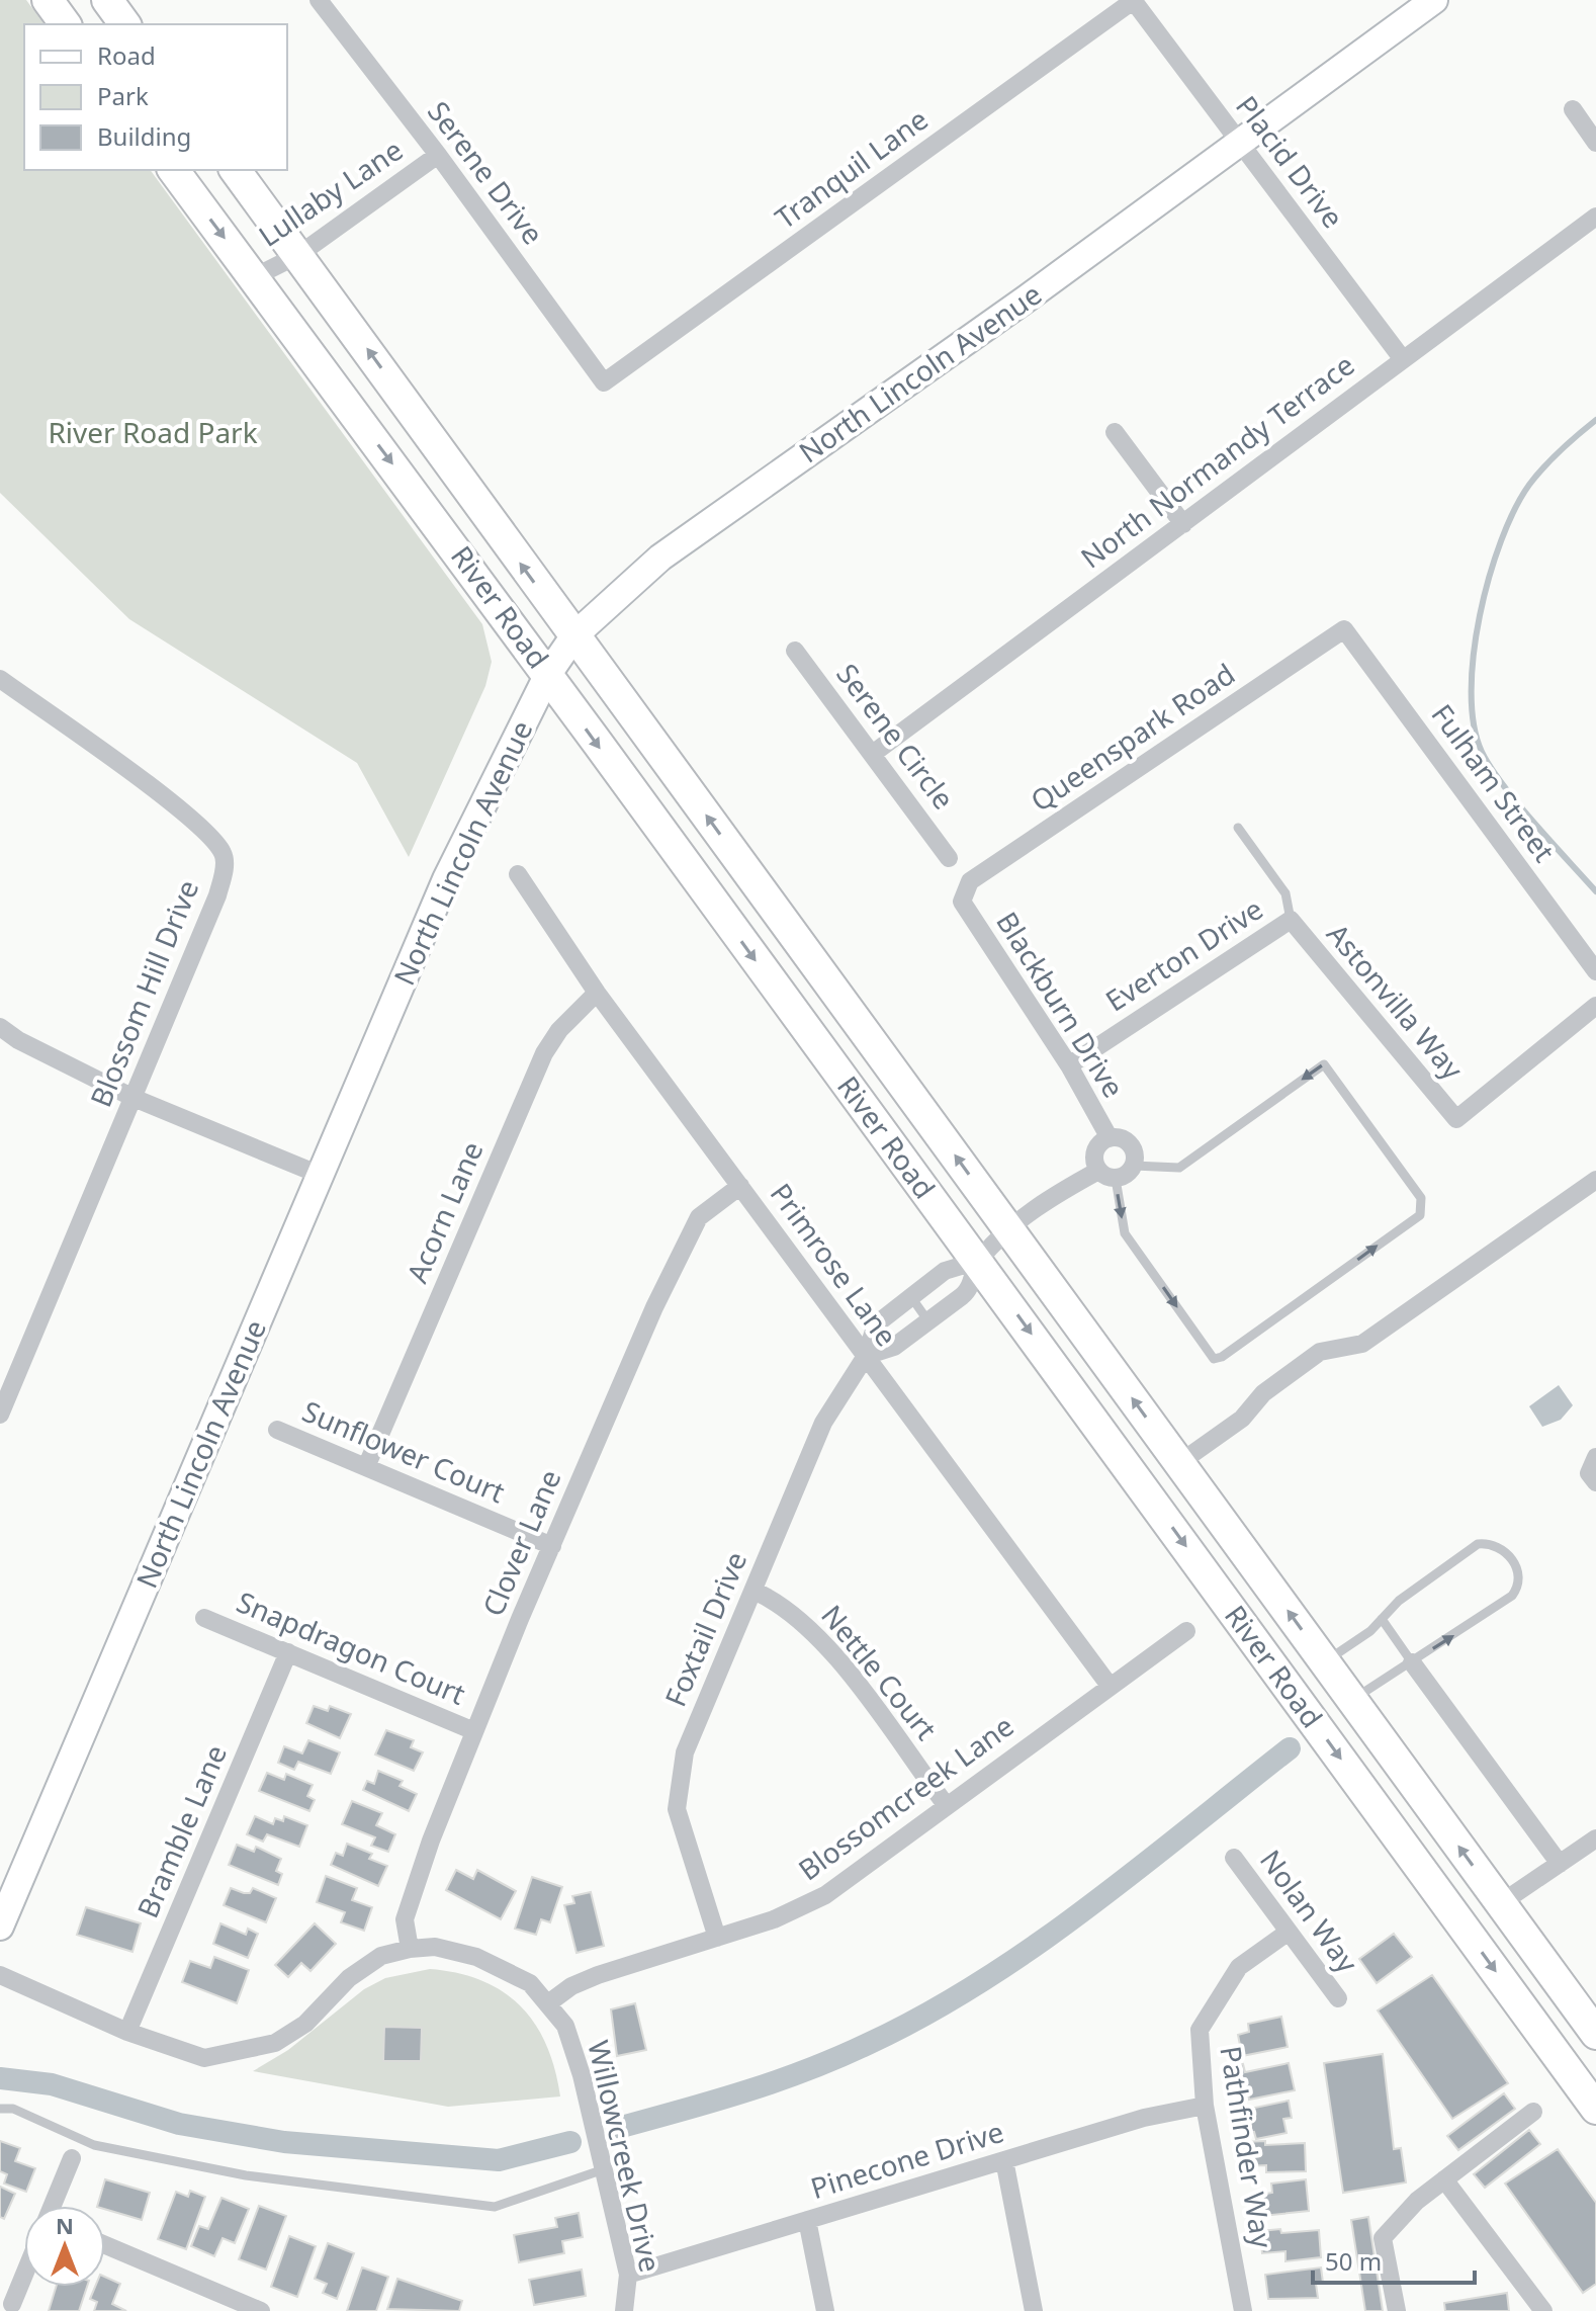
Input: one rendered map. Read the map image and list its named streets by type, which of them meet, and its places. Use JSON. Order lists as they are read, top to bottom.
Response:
{
  "streets": {
    "main road": ["North Lincoln Avenue", "River Road"],
    "street": [
      "Placid Drive",
      "Tranquil Lane",
      "Serene Drive",
      "Lullaby Lane",
      "North Normandy Terrace",
      "Serene Circle",
      "Queenspark Road",
      "Fulham Street",
      "Everton Drive",
      "Blossom Hill Drive",
      "Astonvilla Way",
      "Blackburn Drive",
      "Acorn Lane",
      "Primrose Lane",
      "Sunflower Court",
      "Clover Lane",
      "Foxtail Drive",
      "Snapdragon Court",
      "Nettle Court",
      "Blossomcreek Lane",
      "Bramble Lane",
      "Nolan Way",
      "Pathfinder Way",
      "Willowcreek Drive",
      "Pinecone Drive"
    ]
  },
  "crossings": [
    ["Placid Drive", "Tranquil Lane"],
    ["Placid Drive", "North Lincoln Avenue"],
    ["Placid Drive", "North Normandy Terrace"],
    ["Tranquil Lane", "Serene Drive"],
    ["Serene Drive", "Lullaby Lane"],
    ["Lullaby Lane", "River Road"],
    ["North Lincoln Avenue", "River Road"],
    ["North Normandy Terrace", "Serene Circle"],
    ["River Road", "Foxtail Drive"],
    ["Queenspark Road", "Fulham Street"],
    ["Queenspark Road", "Blackburn Drive"],
    ["Everton Drive", "Astonvilla Way"],
    ["Everton Drive", "Blackburn Drive"],
    ["Acorn Lane", "Primrose Lane"],
    ["Acorn Lane", "Sunflower Court"],
    ["Primrose Lane", "Clover Lane"],
    ["Primrose Lane", "Foxtail Drive"],
    ["Primrose Lane", "Blossomcreek Lane"],
    ["Sunflower Court", "Clover Lane"],
    ["Clover Lane", "Snapdragon Court"],
    ["Clover Lane", "Willowcreek Drive"],
    ["Foxtail Drive", "Nettle Court"],
    ["Foxtail Drive", "Blossomcreek Lane"],
    ["Snapdragon Court", "Bramble Lane"],
    ["Nettle Court", "Blossomcreek Lane"],
    ["Blossomcreek Lane", "Willowcreek Drive"],
    ["Bramble Lane", "Willowcreek Drive"],
    ["Nolan Way", "Pathfinder Way"],
    ["Pathfinder Way", "Pinecone Drive"],
    ["Willowcreek Drive", "Pinecone Drive"]
  ],
  "parks": ["River Road Park"],
  "legend": ["Road", "Park", "Building"],
  "scale_bar": "50 m",
  "north": "top"
}
